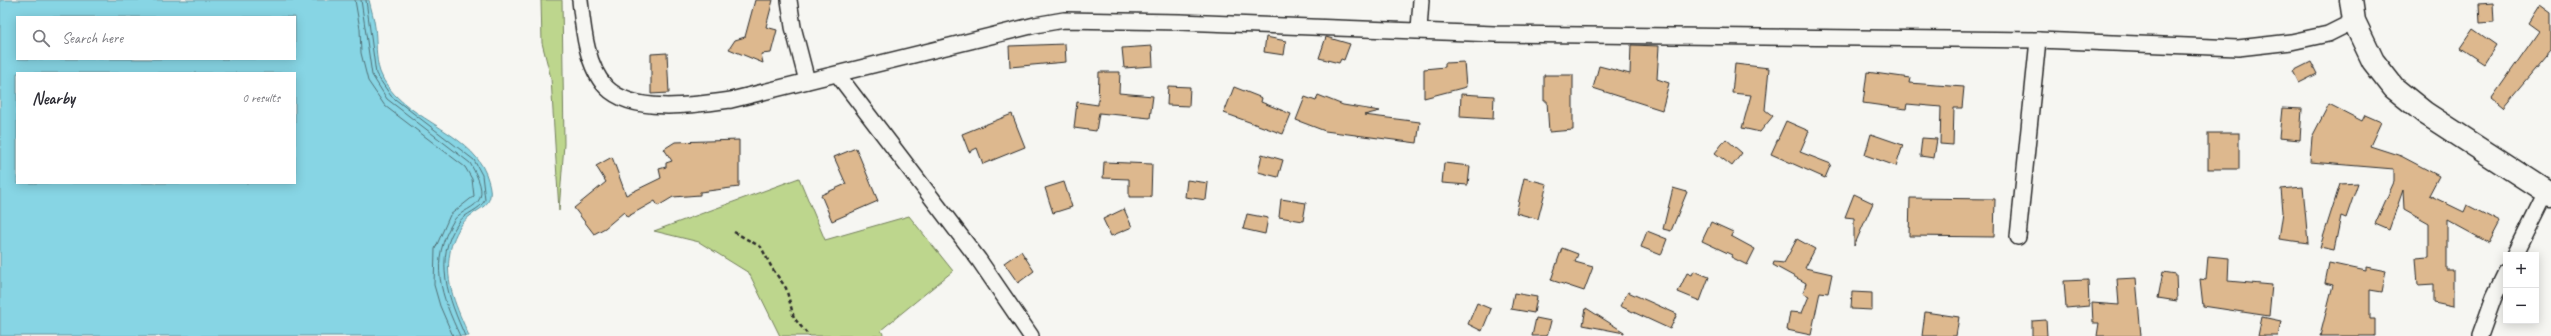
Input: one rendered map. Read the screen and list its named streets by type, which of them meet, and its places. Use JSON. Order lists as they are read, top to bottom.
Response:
{
  "page": {
    "search": "Search here",
    "heading": ["Nearby", "0 results"],
    "map_buttons": ["+", "−"]
  }
}
